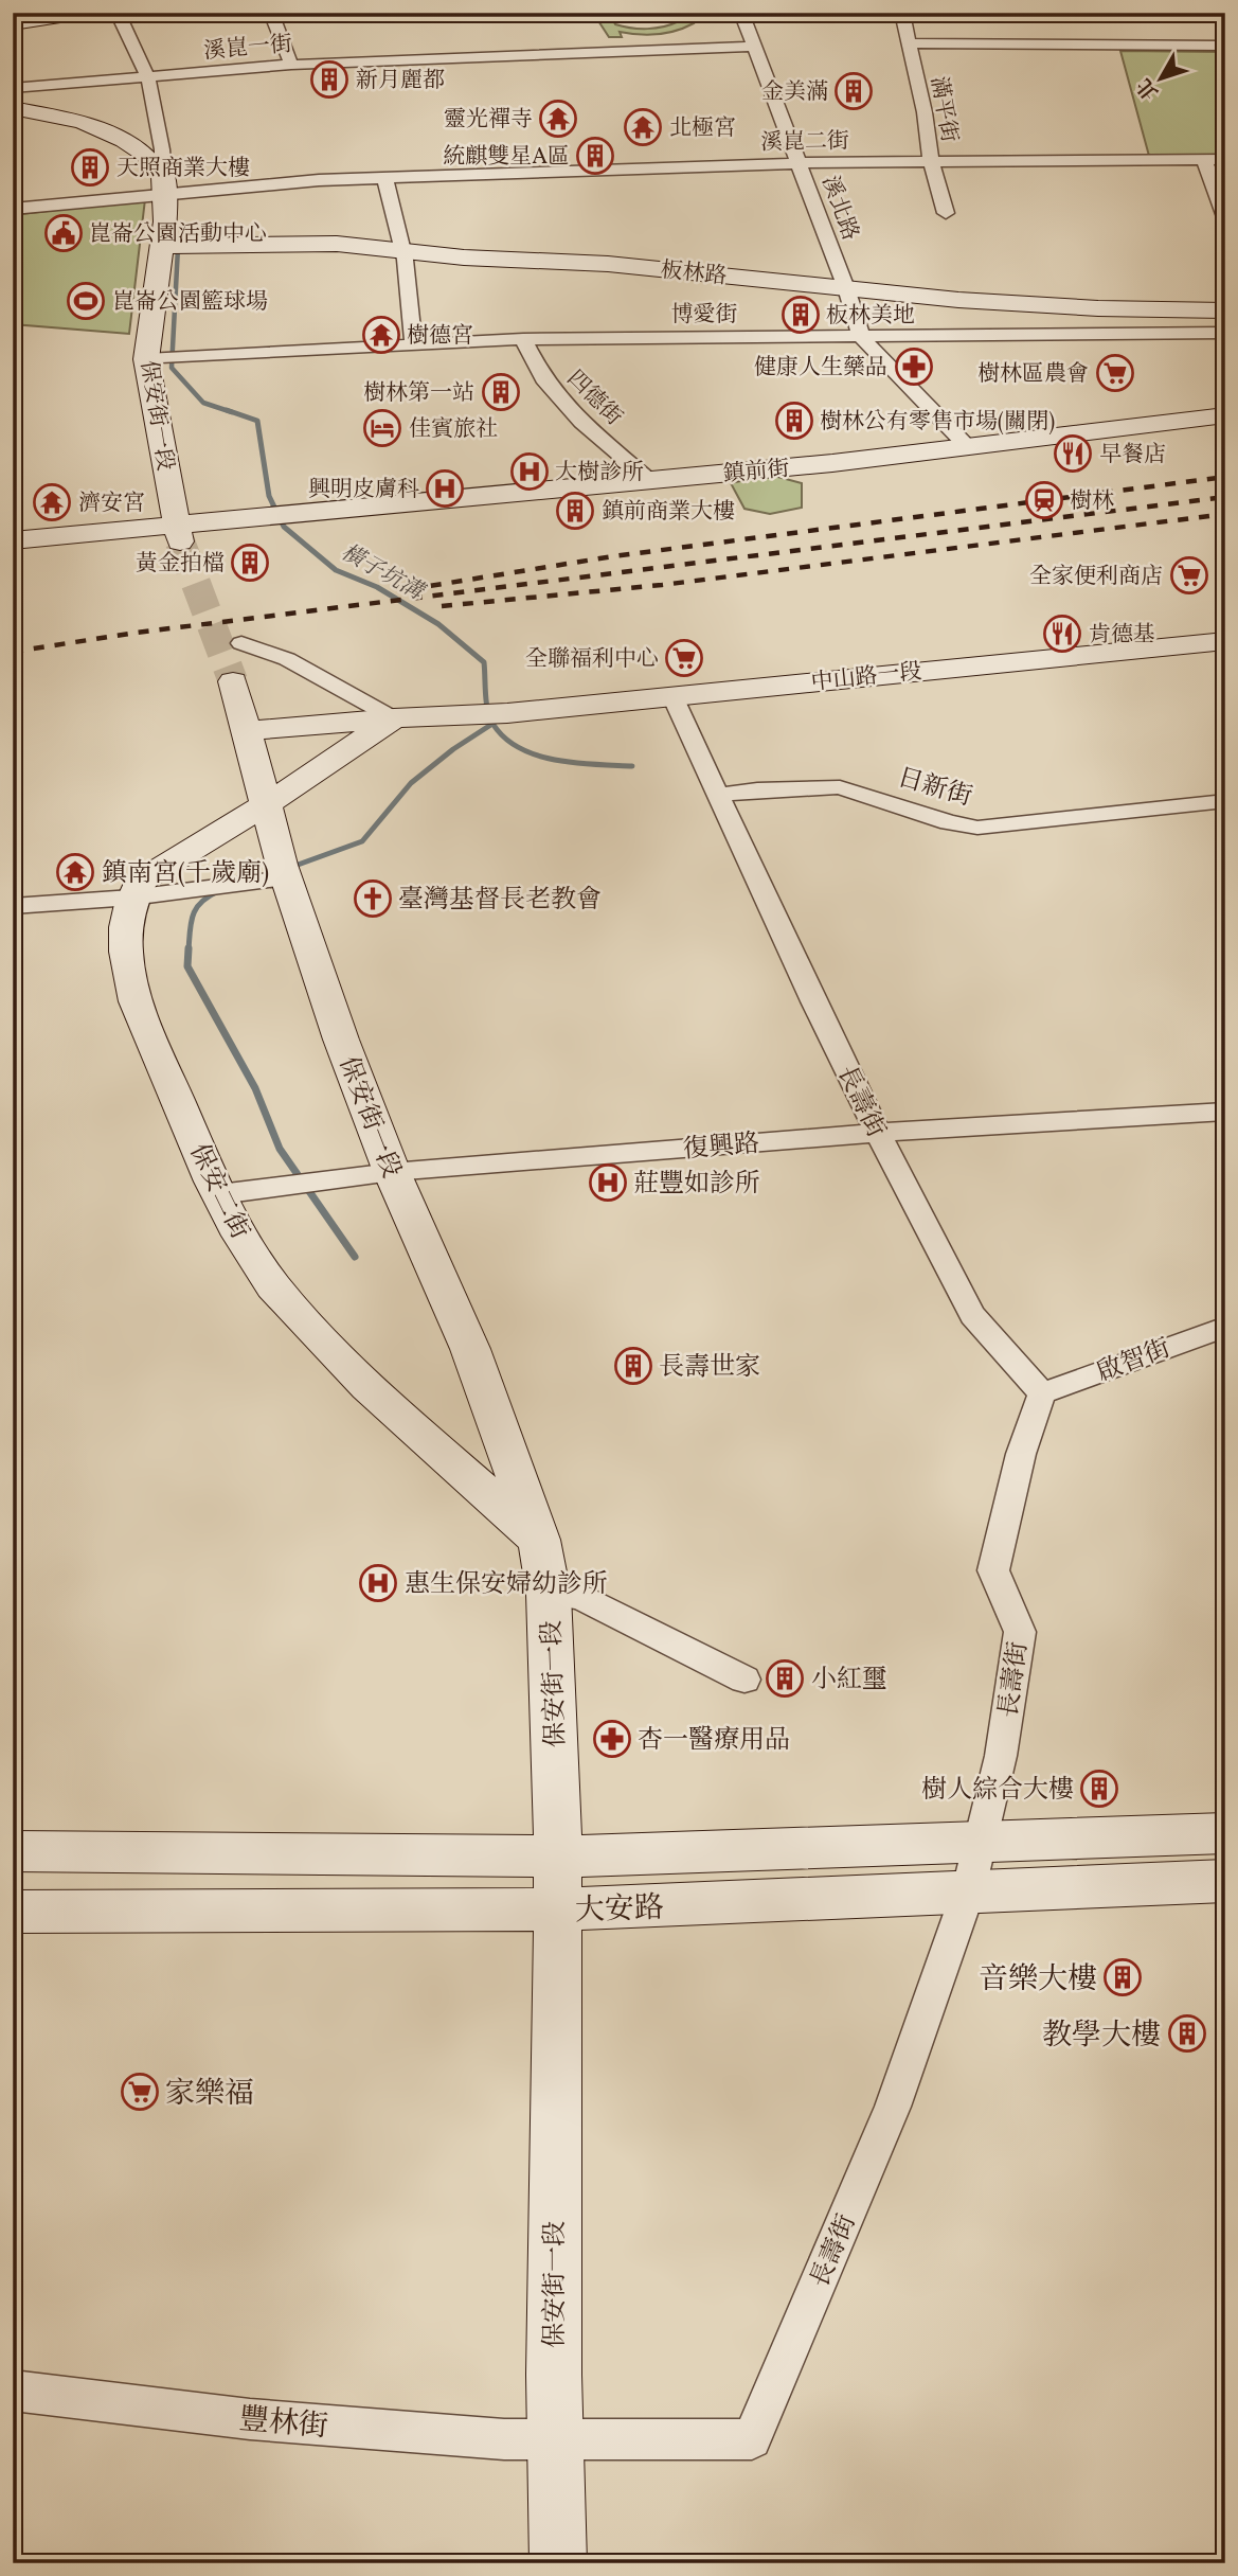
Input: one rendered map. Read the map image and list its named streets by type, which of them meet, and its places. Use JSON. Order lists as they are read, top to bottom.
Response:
{
  "streets": {
    "street": [
      "溪崑一街",
      "滿平街",
      "溪崑二街",
      "溪北路",
      "板林路",
      "博愛街",
      "四德街",
      "保安街一段",
      "鎮前街",
      "中山路一段",
      "日新街",
      "長壽街",
      "復興路",
      "保安二街",
      "啟智街",
      "大安路",
      "豐林街"
    ]
  },
  "crossings": [
    ["溪崑一街", "溪北路"],
    ["滿平街", "溪崑二街"],
    ["溪崑二街", "溪北路"],
    ["溪崑二街", "保安街一段"],
    ["溪北路", "板林路"],
    ["溪北路", "博愛街"],
    ["板林路", "保安街一段"],
    ["博愛街", "四德街"],
    ["四德街", "鎮前街"],
    ["保安街一段", "鎮前街"],
    ["保安街一段", "中山路一段"],
    ["保安街一段", "長壽街"],
    ["保安街一段", "復興路"],
    ["保安街一段", "保安二街"],
    ["保安街一段", "大安路"],
    ["保安街一段", "豐林街"],
    ["中山路一段", "長壽街"],
    ["日新街", "長壽街"],
    ["長壽街", "復興路"],
    ["長壽街", "啟智街"],
    ["長壽街", "大安路"],
    ["長壽街", "豐林街"],
    ["復興路", "保安二街"]
  ],
  "water": ["橫子坑溝"],
  "places": {
    "building": [
      "新月麗都",
      "金美滿",
      "統麒雙星A區",
      "天照商業大樓",
      "板林美地",
      "樹林第一站",
      "樹林公有零售市場(關閉)",
      "鎮前商業大樓",
      "黃金拍檔",
      "長壽世家",
      "小紅璽",
      "樹人綜合大樓",
      "音樂大樓",
      "教學大樓"
    ],
    "temple": [
      "靈光禪寺",
      "北極宮",
      "樹德宮",
      "濟安宮",
      "鎮南宮(千歲廟)"
    ],
    "public building": ["崑崙公園活動中心"],
    "sports": ["崑崙公園籃球場"],
    "pharmacy": ["健康人生藥品", "杏一醫療用品"],
    "supermarket": [
      "樹林區農會",
      "全家便利商店",
      "全聯福利中心",
      "家樂福"
    ],
    "hotel": ["佳賓旅社"],
    "restaurant": ["早餐店", "肯德基"],
    "hospital": [
      "大樹診所",
      "興明皮膚科",
      "莊豐如診所",
      "惠生保安婦幼診所"
    ],
    "station": ["樹林"],
    "church": ["臺灣基督長老教會"]
  },
  "north": "bottom left"
}
